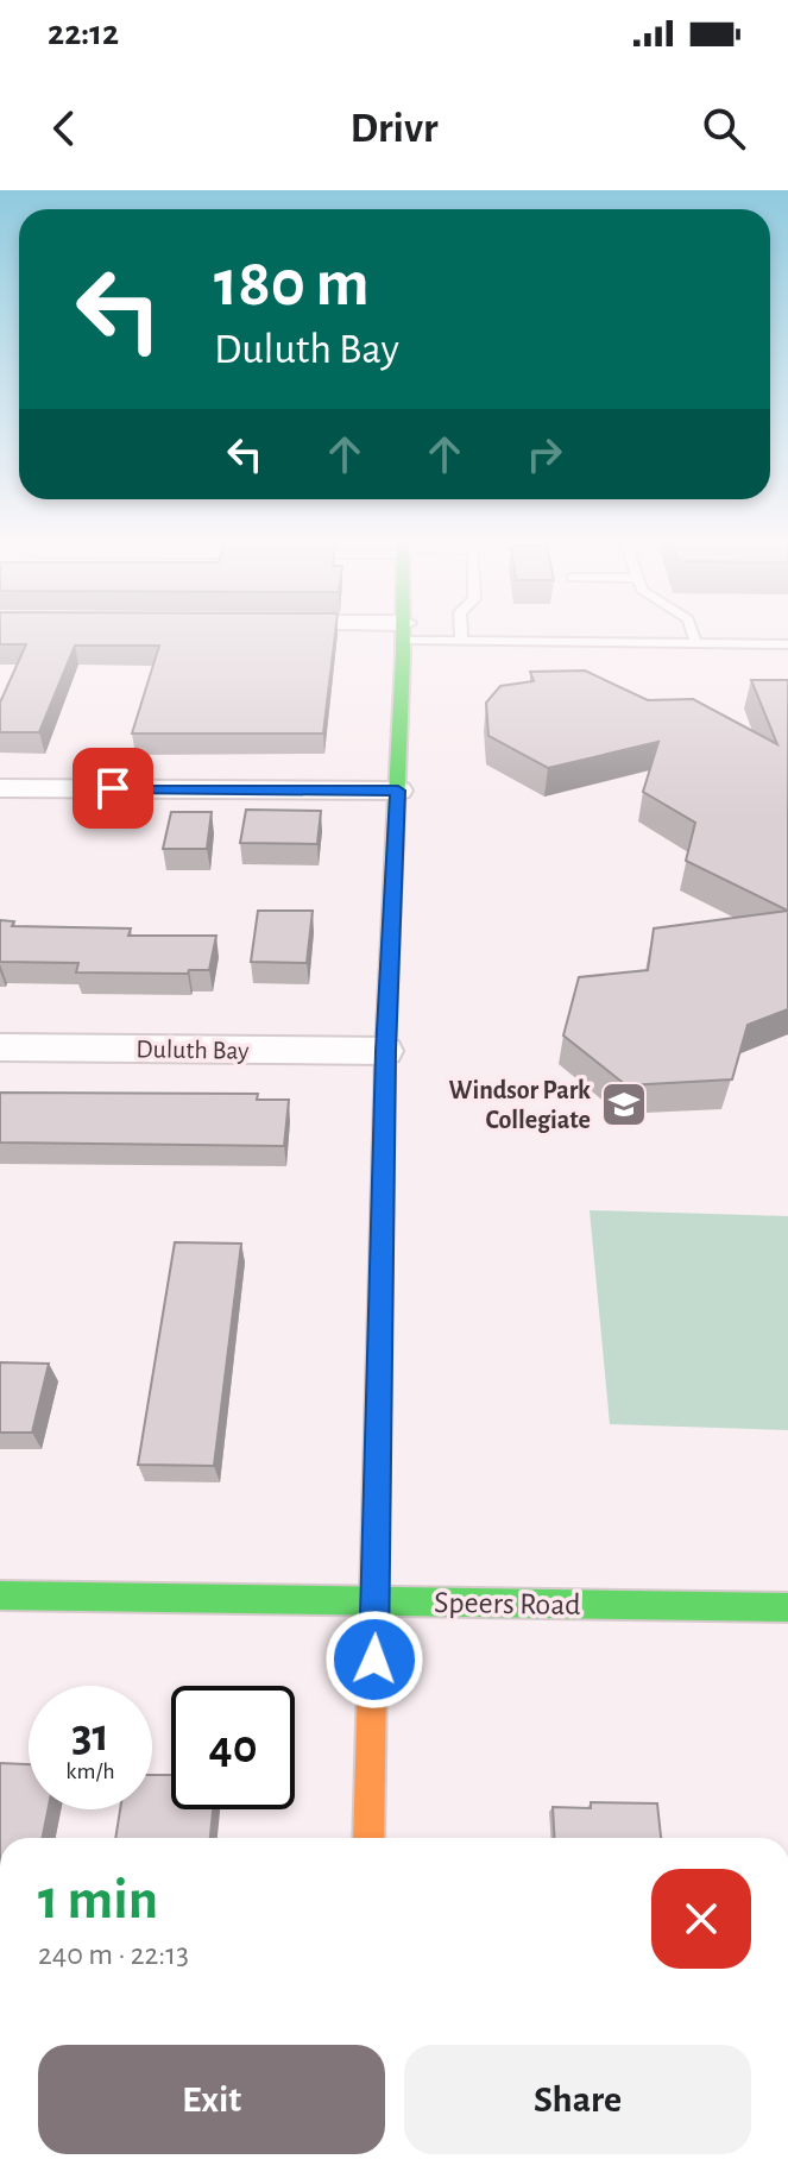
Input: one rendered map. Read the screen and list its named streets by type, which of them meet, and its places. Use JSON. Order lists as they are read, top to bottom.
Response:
{
  "streets": {
    "street": ["Duluth Bay", "Speers Road"]
  },
  "places": {
    "school or university": ["Windsor Park Collegiate"]
  },
  "page": {
    "status": "22:12",
    "header": "Drivr",
    "turn": ["180 m", "Duluth Bay"],
    "speed": "31 km/h",
    "limit": "40",
    "heading": ["1 min", "240 m · 22:13"],
    "buttons": ["Exit", "Share"]
  }
}
